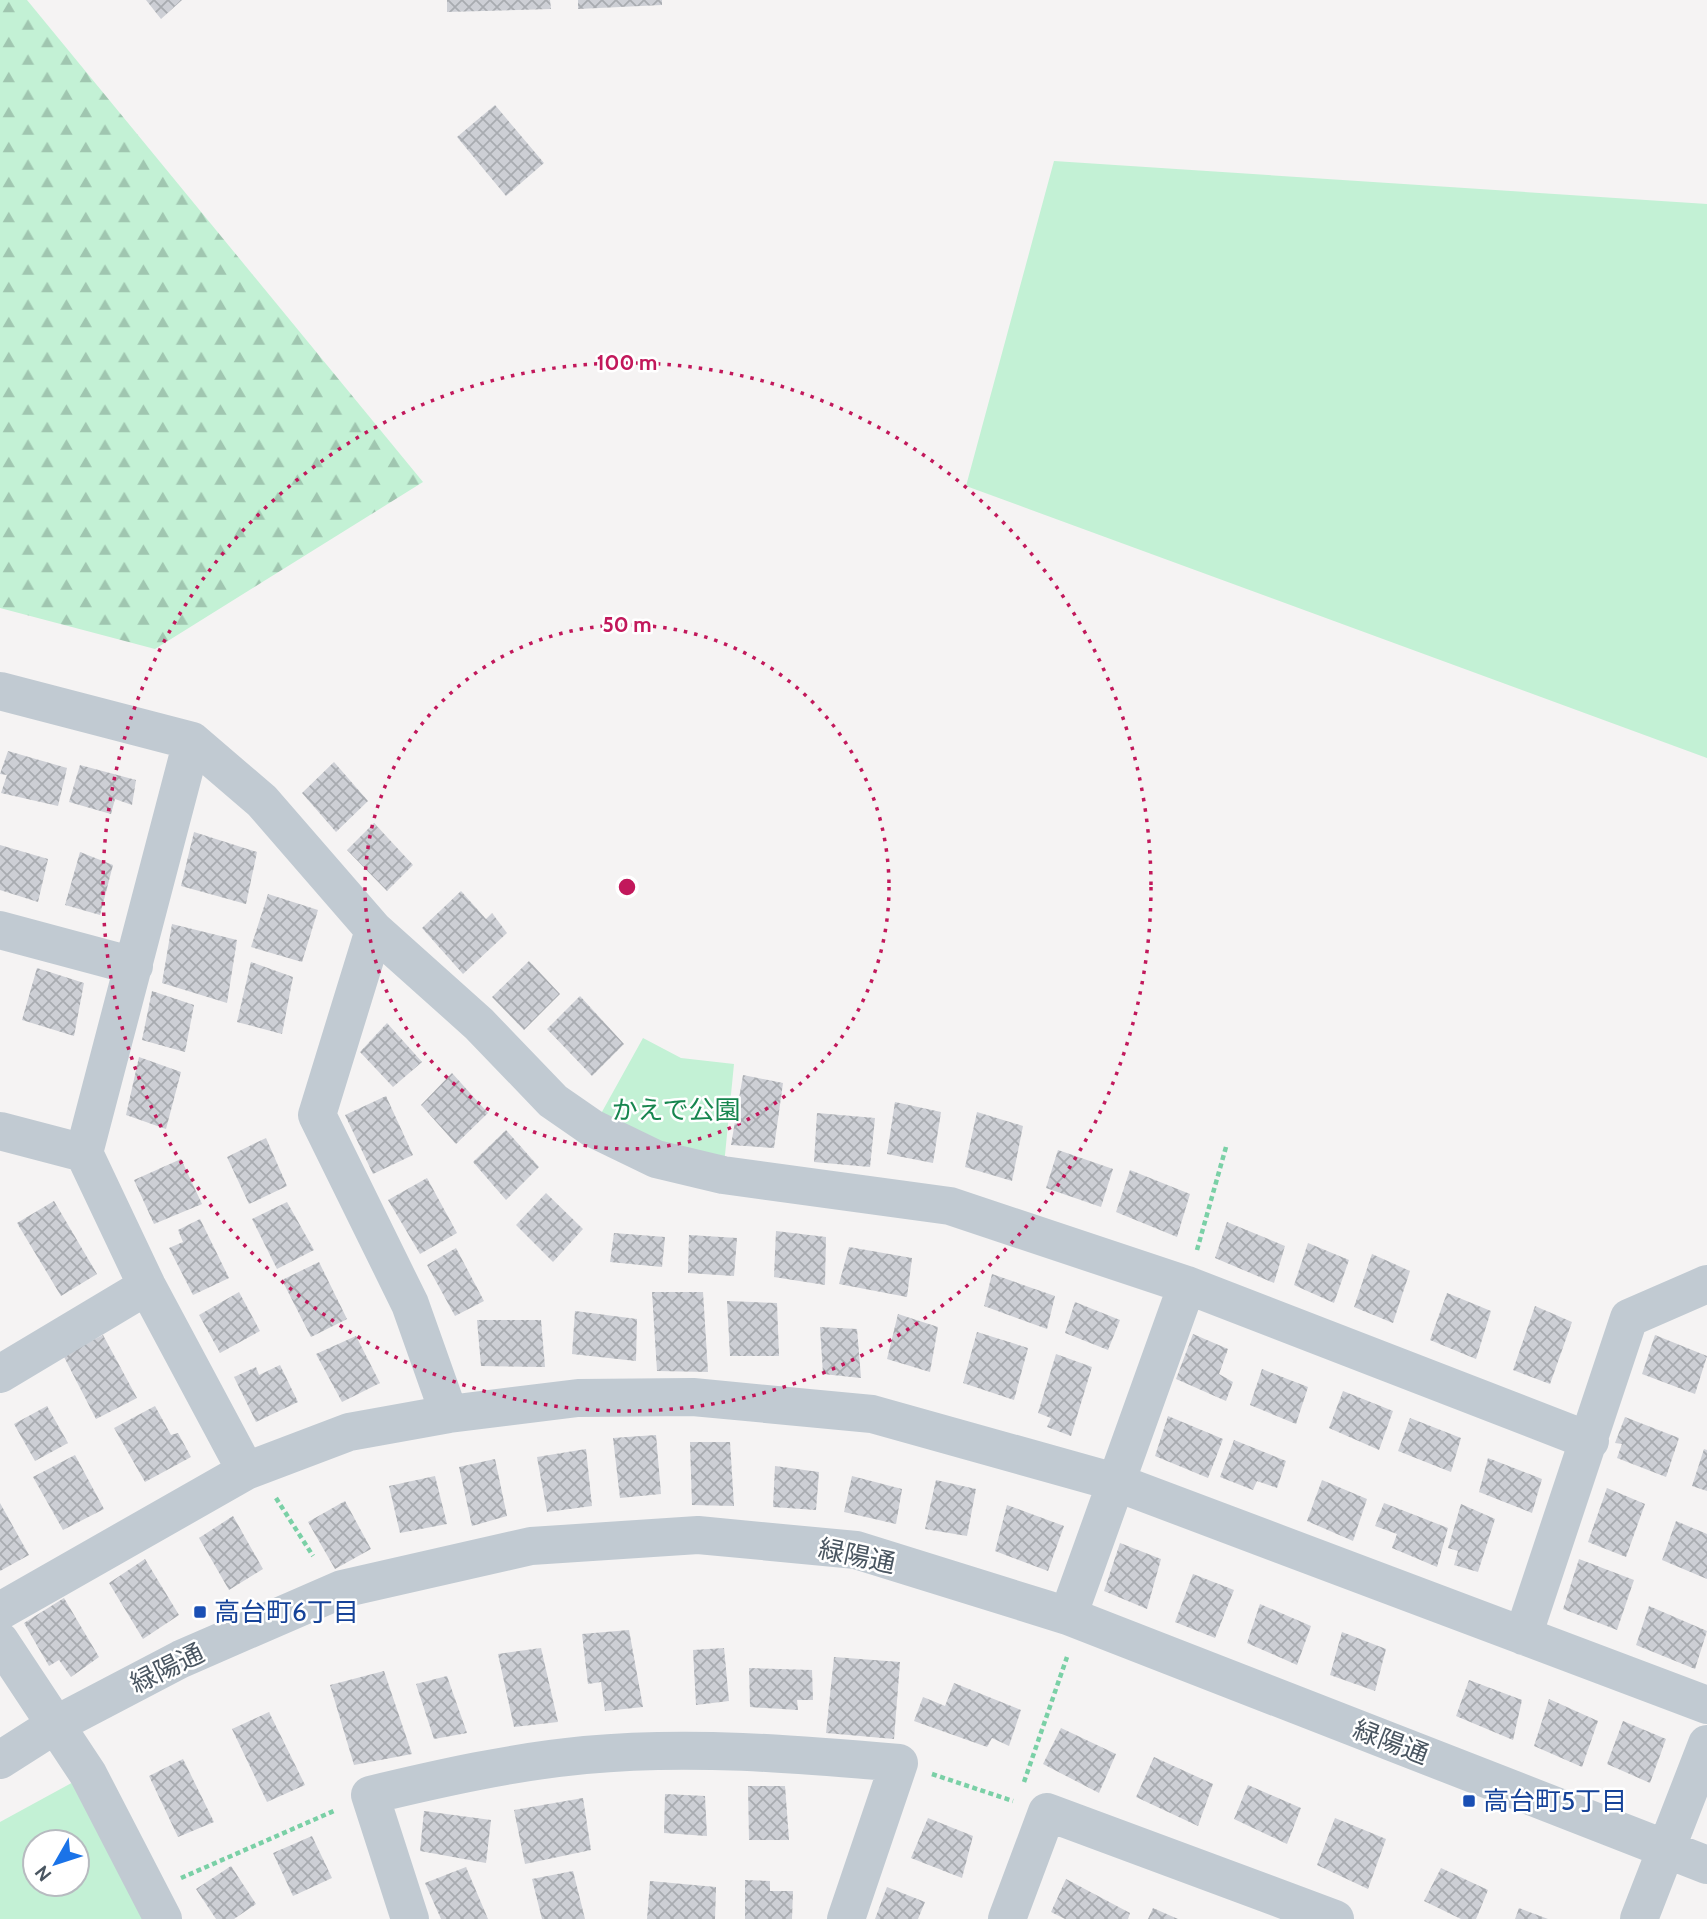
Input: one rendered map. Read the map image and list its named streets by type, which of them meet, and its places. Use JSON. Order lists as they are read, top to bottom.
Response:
{
  "streets": {
    "street": ["緑陽通"]
  },
  "parks": ["かえで公園"],
  "places": {
    "transit": ["高台町6丁目", "高台町5丁目"]
  },
  "north": "bottom left",
  "rings": ["100 m", "50 m"]
}
